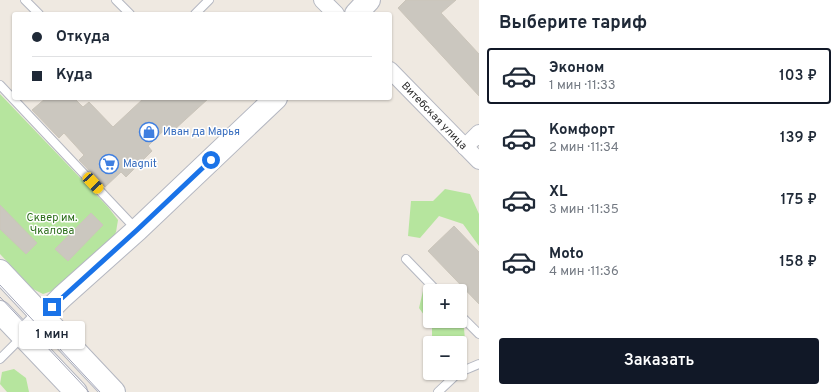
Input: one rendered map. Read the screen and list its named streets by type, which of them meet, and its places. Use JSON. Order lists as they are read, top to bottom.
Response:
{
  "streets": {
    "street": ["Витебская улица"]
  },
  "parks": ["Сквер им. Чкалова"],
  "places": {
    "shop": ["Иван да Марья"],
    "supermarket": ["Magnit"]
  },
  "page": {
    "heading": "Выберите тариф",
    "banner": ["Откуда", "Куда"],
    "list": [
      {
        "name": "Эконом",
        "note": "1 мин · 11:33",
        "value": "103 ₽"
      },
      {
        "name": "Комфорт",
        "note": "2 мин · 11:34",
        "value": "139 ₽"
      },
      {
        "name": "XL",
        "note": "3 мин · 11:35",
        "value": "175 ₽"
      },
      {
        "name": "Moto",
        "note": "4 мин · 11:36",
        "value": "158 ₽"
      }
    ],
    "map_buttons": ["+", "−"],
    "bubble": "1 мин",
    "buttons": "Заказать"
  }
}
